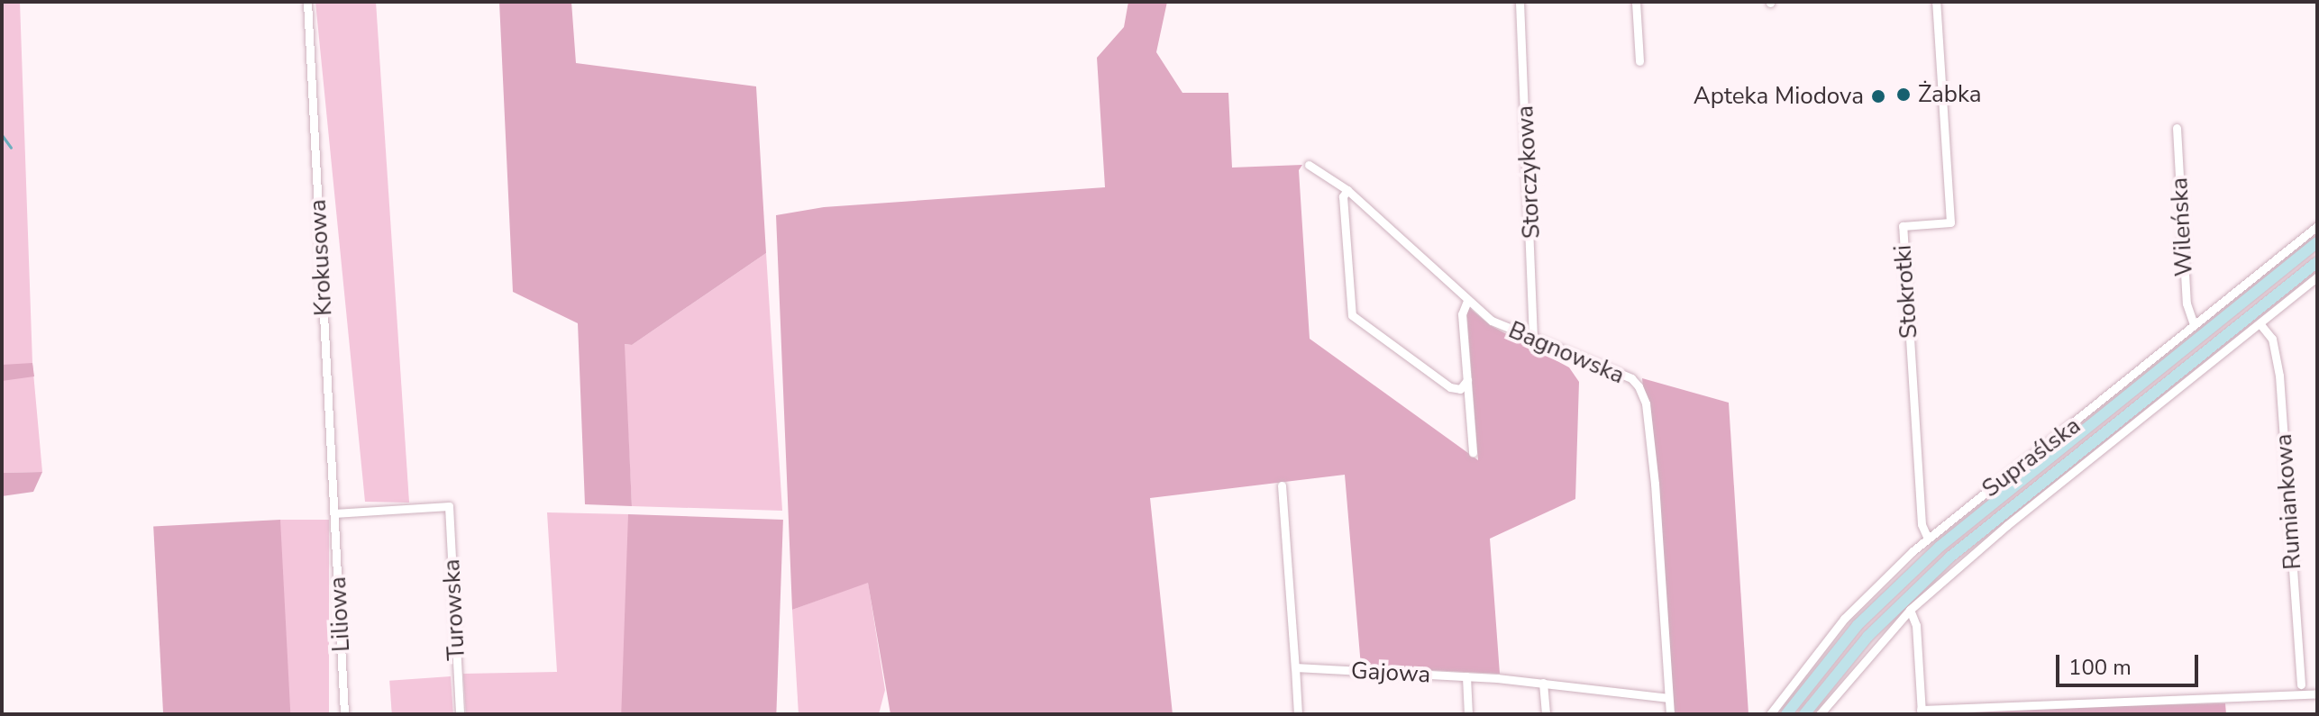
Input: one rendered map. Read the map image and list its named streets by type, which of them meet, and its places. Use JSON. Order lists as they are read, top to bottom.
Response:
{
  "streets": {
    "street": [
      "Storczykowa",
      "Wileńska",
      "Krokusowa",
      "Stokrotki",
      "Bagnowska",
      "Supraślska",
      "Rumiankowa",
      "Turowska",
      "Liliowa",
      "Gajowa"
    ]
  },
  "crossings": [
    ["Storczykowa", "Bagnowska"],
    ["Wileńska", "Supraślska"],
    ["Krokusowa", "Turowska"],
    ["Krokusowa", "Liliowa"],
    ["Stokrotki", "Supraślska"],
    ["Bagnowska", "Gajowa"],
    ["Supraślska", "Rumiankowa"],
    ["Turowska", "Liliowa"]
  ],
  "places": ["Żabka", "Apteka Miodova"],
  "scale_bar": "100 m"
}
